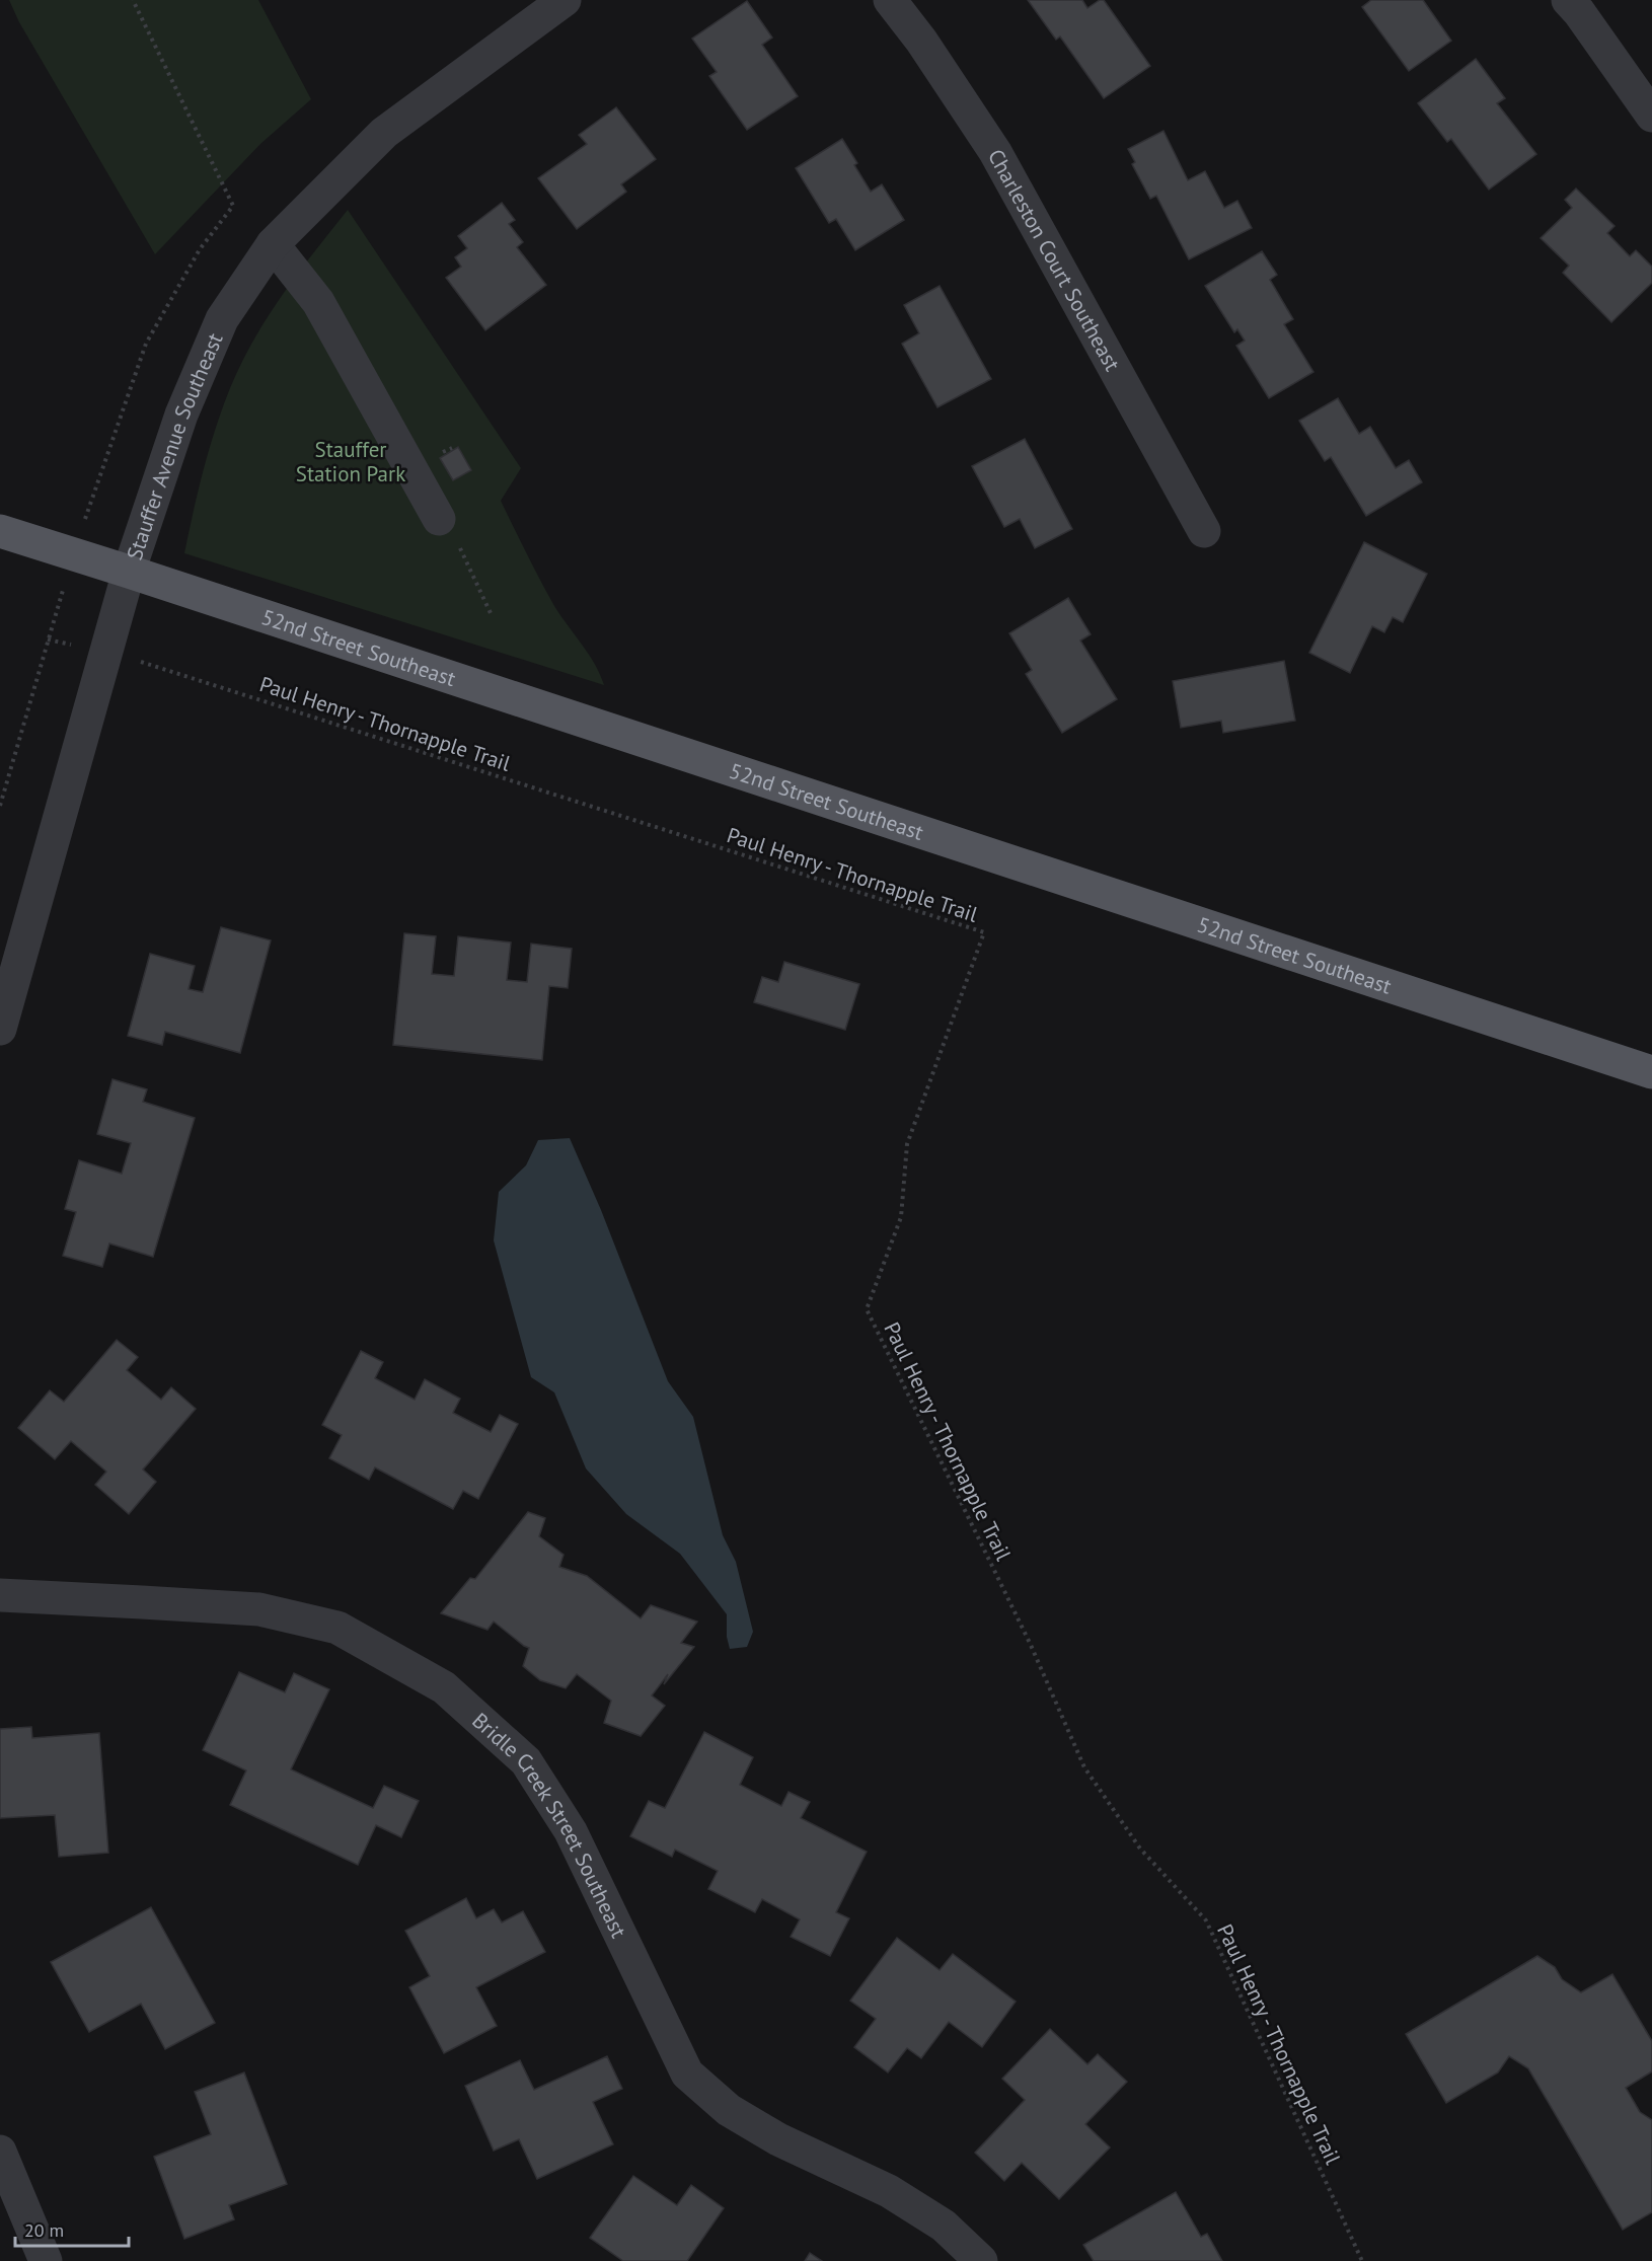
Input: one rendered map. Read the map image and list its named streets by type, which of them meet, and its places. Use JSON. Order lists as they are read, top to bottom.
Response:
{
  "streets": {
    "main road": ["52nd Street Southeast"],
    "street": ["Charleston Court Southeast", "Stauffer Avenue Southeast", "Bridle Creek Street Southeast"],
    "path": ["Paul Henry - Thornapple Trail"]
  },
  "crossings": [
    ["Stauffer Avenue Southeast", "52nd Street Southeast"],
    ["Stauffer Avenue Southeast", "Paul Henry - Thornapple Trail"]
  ],
  "parks": ["Stauffer Station Park"],
  "scale_bar": "20 m"
}
